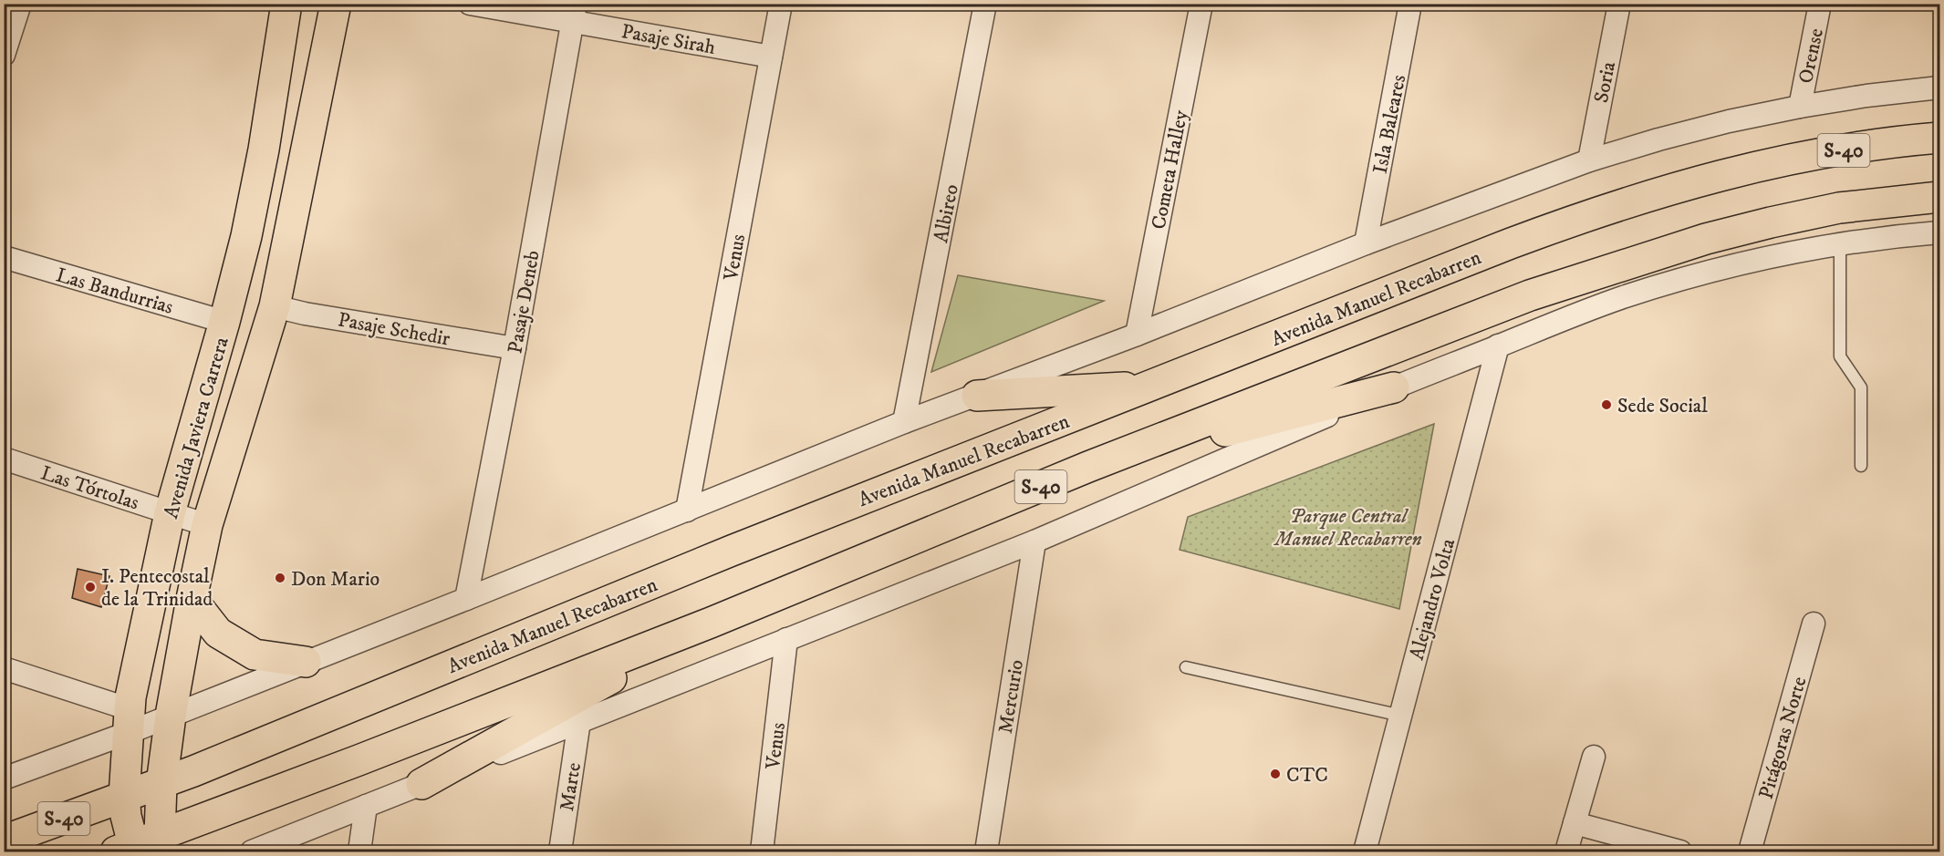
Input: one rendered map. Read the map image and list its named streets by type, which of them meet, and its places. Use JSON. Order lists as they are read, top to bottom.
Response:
{
  "streets": {
    "main road": ["S-40", "Avenida Manuel Recabarren", "Avenida Javiera Carrera"],
    "street": [
      "Pasaje Sirah",
      "Orense",
      "Soria",
      "Isla Baleares",
      "Cometa Halley",
      "Albireo",
      "Venus",
      "Las Bandurrias",
      "Pasaje Deneb",
      "Pasaje Schedir",
      "Las Tórtolas",
      "Alejandro Volta",
      "Mercurio",
      "Pitágoras Norte",
      "Marte"
    ]
  },
  "crossings": [
    ["Pasaje Sirah", "Venus"],
    ["Pasaje Sirah", "Pasaje Deneb"],
    ["S-40", "Avenida Javiera Carrera"],
    ["Las Bandurrias", "Avenida Javiera Carrera"],
    ["Avenida Manuel Recabarren", "Avenida Javiera Carrera"],
    ["Pasaje Deneb", "Pasaje Schedir"],
    ["Pasaje Schedir", "Avenida Javiera Carrera"],
    ["Avenida Javiera Carrera", "Las Tórtolas"]
  ],
  "parks": ["Parque Central Manuel Recabarren"],
  "places": [
    "Sede Social",
    "Don Mario",
    "I. Pentecostal de la Trinidad",
    "CTC"
  ]
}
